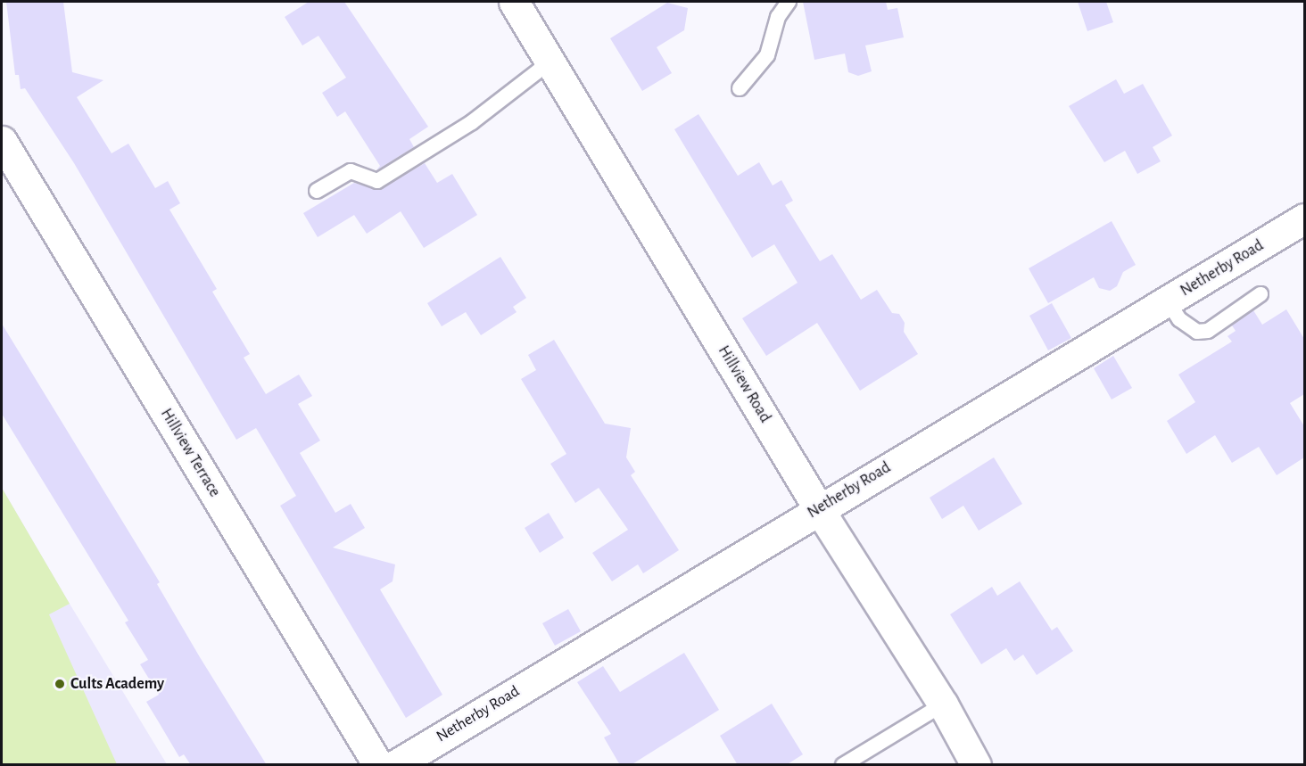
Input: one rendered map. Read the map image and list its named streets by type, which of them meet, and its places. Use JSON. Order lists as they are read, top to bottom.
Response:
{
  "streets": {
    "street": ["Netherby Road", "Hillview Road", "Hillview Terrace"]
  },
  "crossings": [
    ["Netherby Road", "Hillview Road"]
  ],
  "places": ["Cults Academy"]
}
